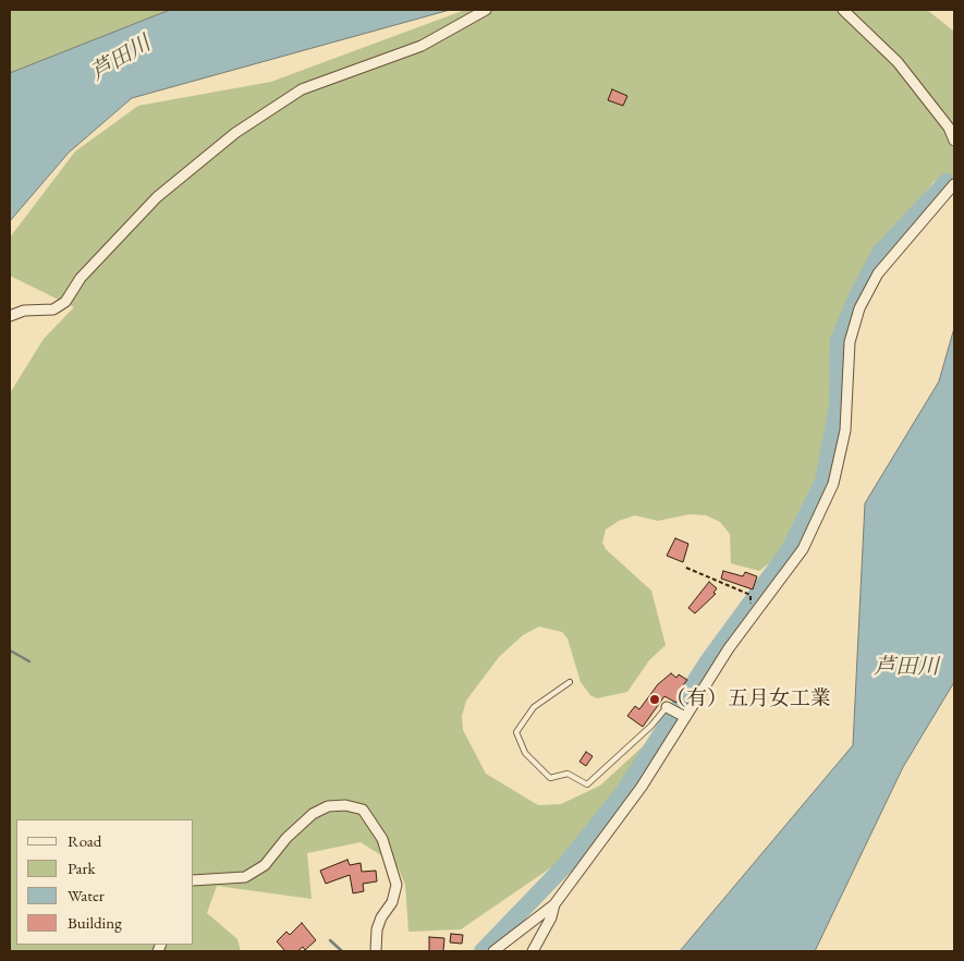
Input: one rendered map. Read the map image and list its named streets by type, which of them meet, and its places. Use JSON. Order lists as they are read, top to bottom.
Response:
{
  "water": ["芦田川"],
  "places": ["（有）五月女工業"],
  "legend": [
    "Road",
    "Park",
    "Water",
    "Building"
  ]
}
